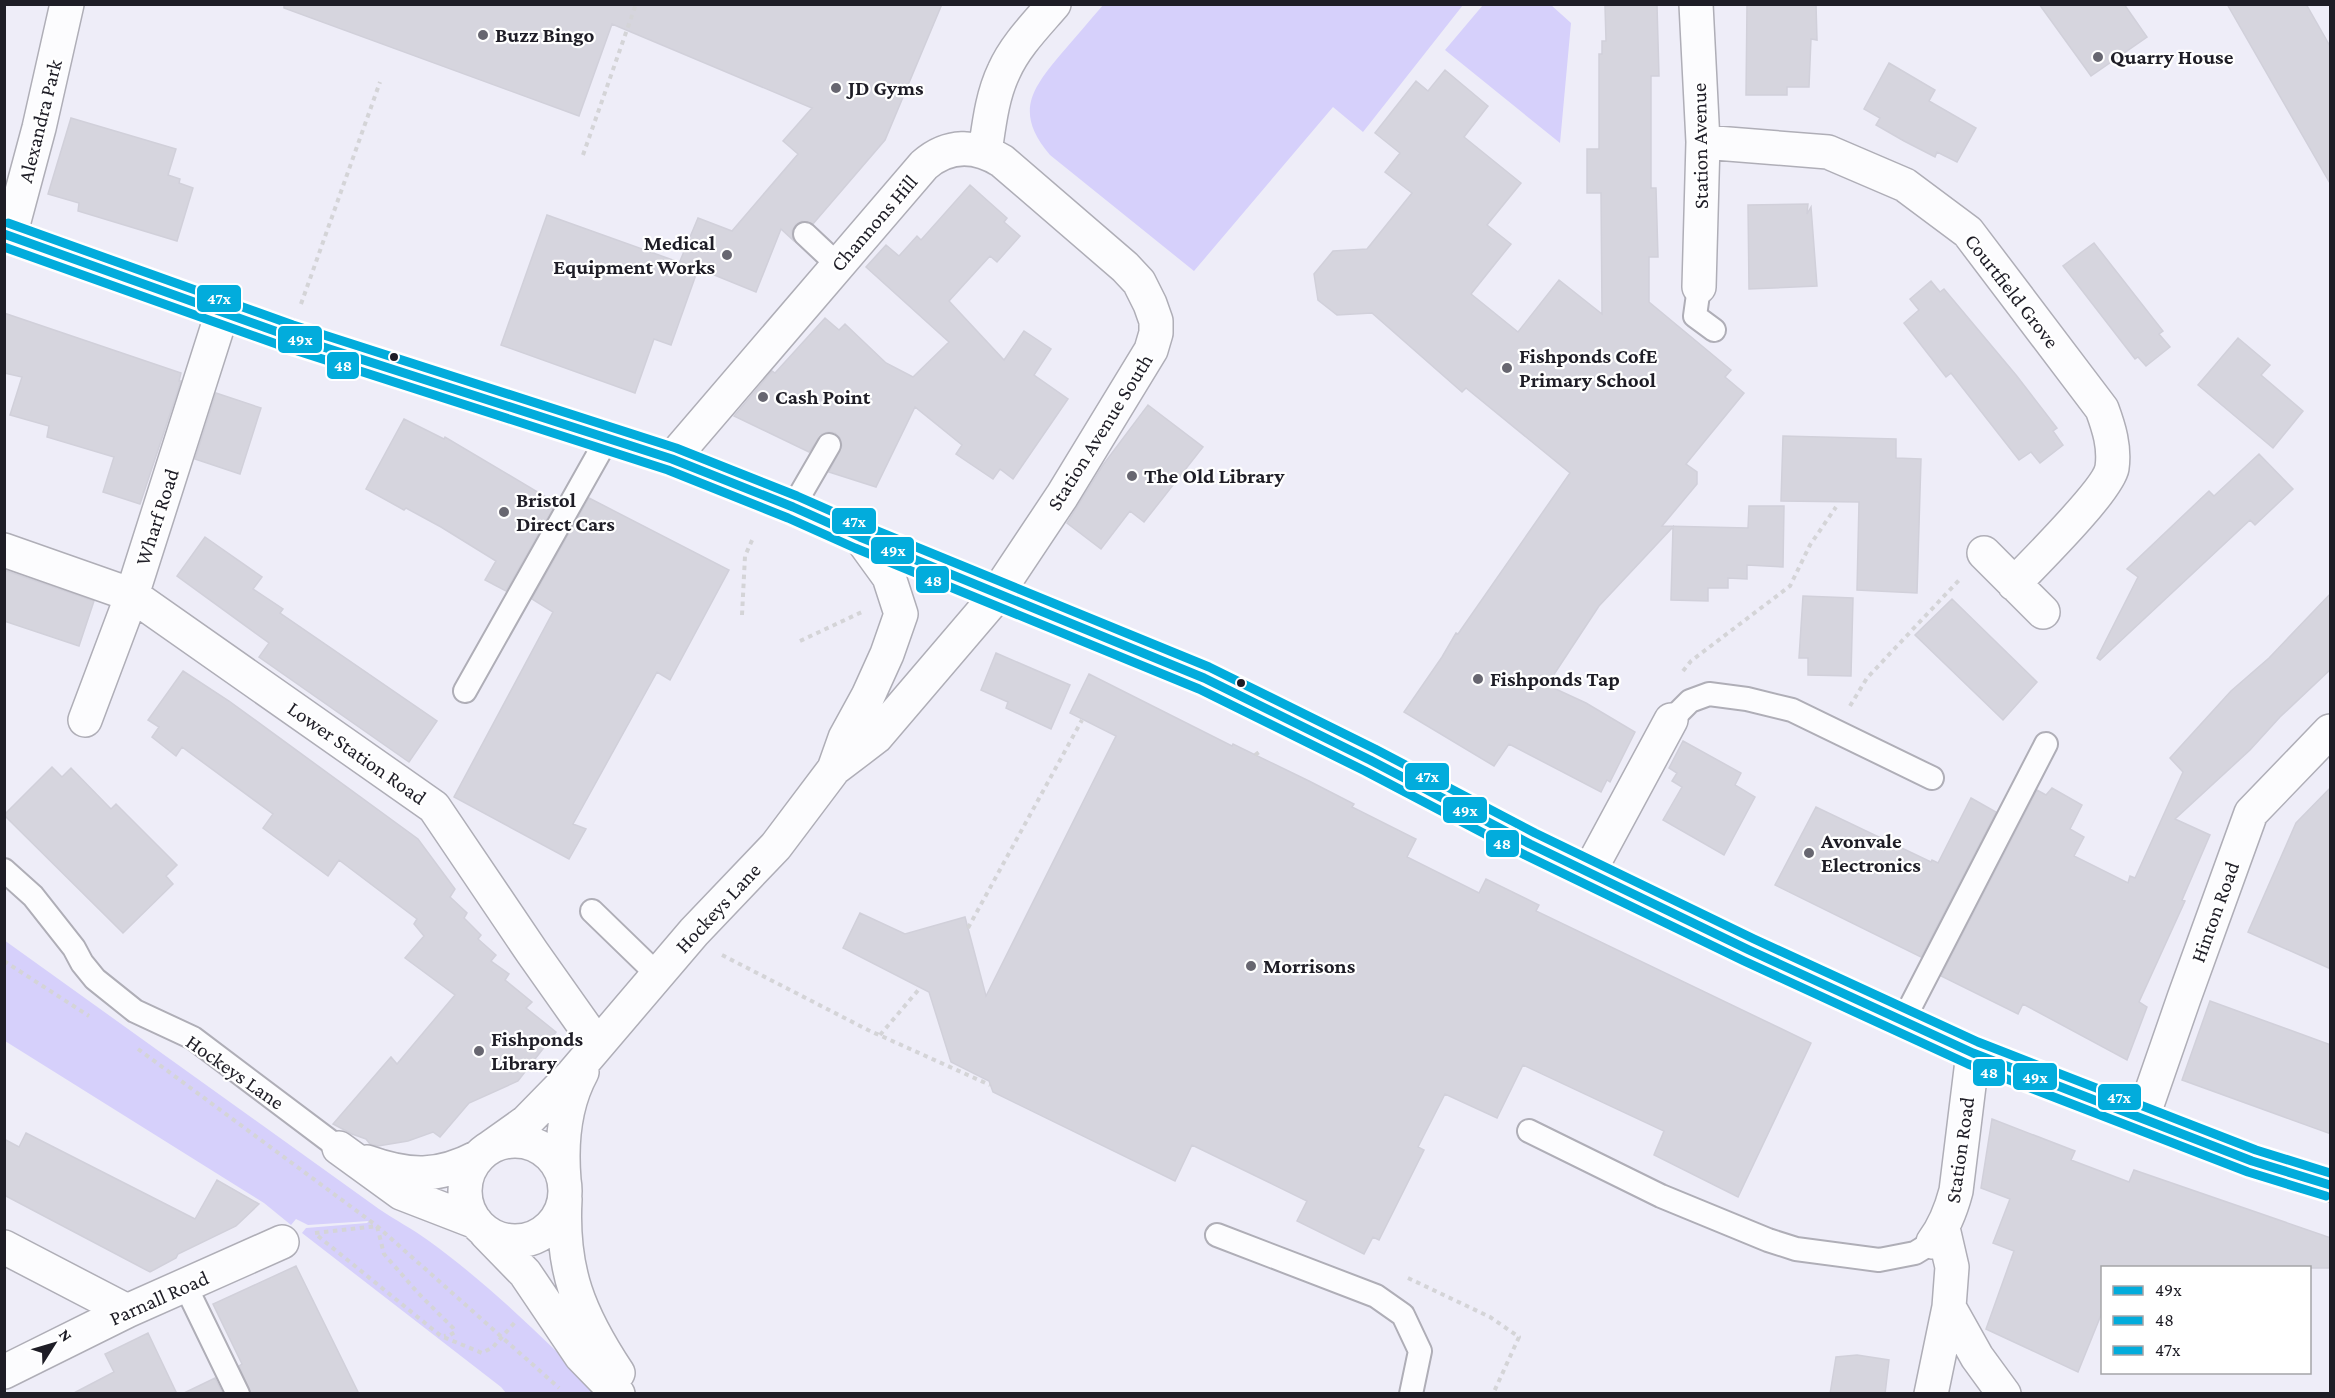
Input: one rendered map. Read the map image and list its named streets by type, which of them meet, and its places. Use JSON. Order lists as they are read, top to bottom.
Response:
{
  "streets": {
    "street": [
      "Alexandra Park",
      "Station Avenue",
      "Channons Hill",
      "Courtfield Grove",
      "Station Avenue South",
      "Wharf Road",
      "Lower Station Road",
      "Hockeys Lane",
      "Hinton Road",
      "Station Road",
      "Parnall Road"
    ]
  },
  "crossings": [
    ["Station Avenue", "Courtfield Grove"],
    ["Channons Hill", "Station Avenue South"],
    ["Station Avenue South", "Hockeys Lane"],
    ["Wharf Road", "Lower Station Road"],
    ["Lower Station Road", "Hockeys Lane"]
  ],
  "places": [
    "Buzz Bingo",
    "Quarry House",
    "JD Gyms",
    "Medical Equipment Works",
    "Fishponds CofE Primary School",
    "Cash Point",
    "The Old Library",
    "Bristol Direct Cars",
    "Fishponds Tap",
    "Avonvale Electronics",
    "Morrisons",
    "Fishponds Library"
  ],
  "lines": ["transit line 47x", "transit line 49x", "transit line 48"],
  "legend": ["49x", "48", "47x"],
  "north": "top right"
}
